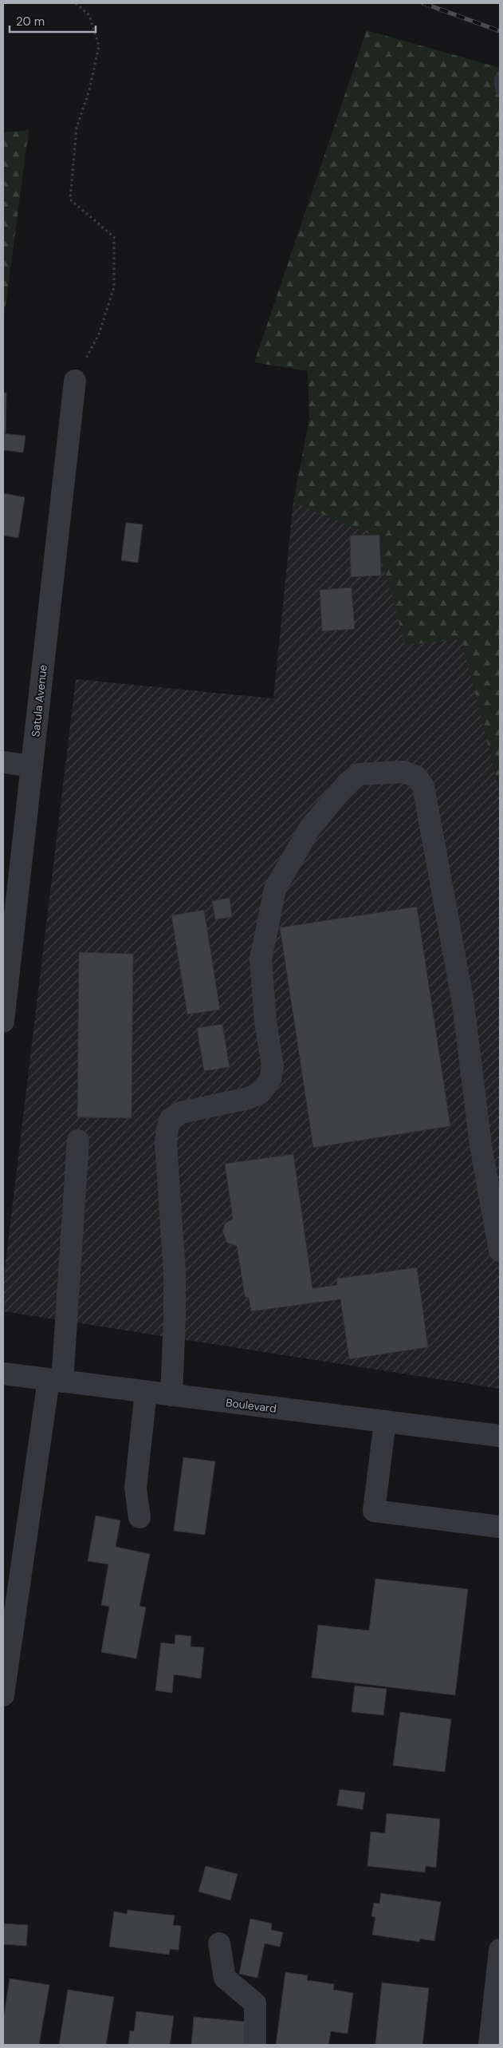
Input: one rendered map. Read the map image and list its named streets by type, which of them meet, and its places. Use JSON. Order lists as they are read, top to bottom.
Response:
{
  "streets": {
    "street": ["Satula Avenue", "Boulevard"]
  },
  "scale_bar": "20 m"
}
